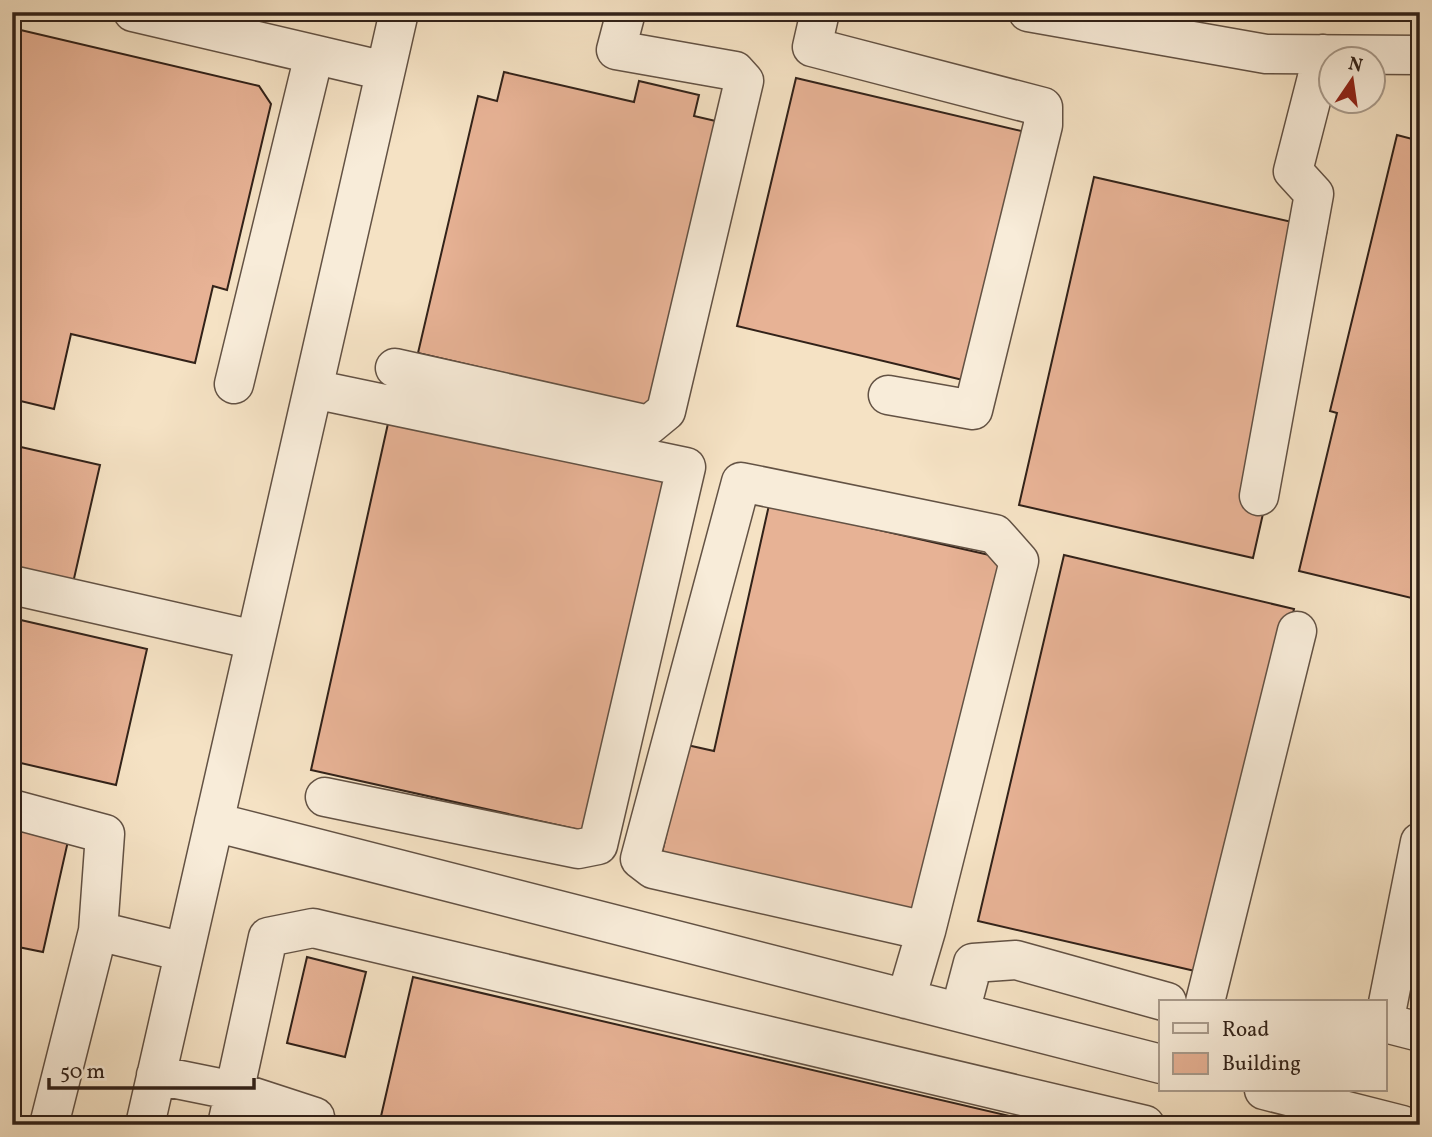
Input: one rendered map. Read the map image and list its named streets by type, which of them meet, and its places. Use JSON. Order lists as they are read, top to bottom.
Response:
{
  "legend": ["Road", "Building"],
  "scale_bar": "50 m",
  "north": "top"
}
